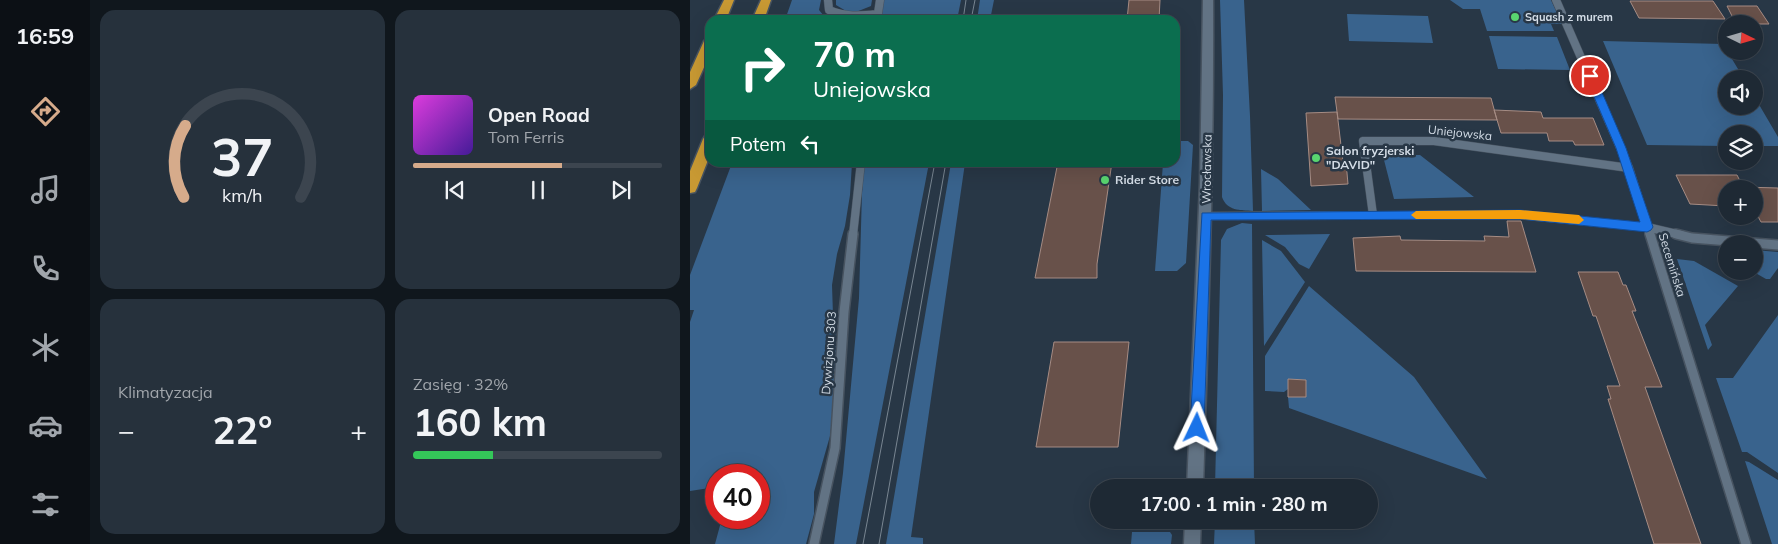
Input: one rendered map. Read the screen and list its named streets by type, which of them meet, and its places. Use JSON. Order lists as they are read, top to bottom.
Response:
{
  "streets": {
    "street": ["Wrocławska"],
    "lane": ["Uniejowska", "Secemińska", "Dywizjonu 303"]
  },
  "crossings": [
    ["Uniejowska", "Secemińska"]
  ],
  "places": ["Squash z murem", "Salon fryzjerski \"DAVID\"", "Rider Store"],
  "north": "right",
  "page": {
    "tabs": "16:59",
    "map_buttons": ["+", "−"],
    "turn": ["70 m", "Uniejowska"],
    "song": ["Open Road", "Tom Ferris"],
    "then": "Potem",
    "tile": [
      "Klimatyzacja",
      ["Zasięg · 32%", "160 km"]
    ],
    "heat": ["−", "22°", "+"],
    "limit": "40",
    "trip": "17:00 · 1 min · 280 m",
    "gauge": ["37", "km/h"]
  }
}
